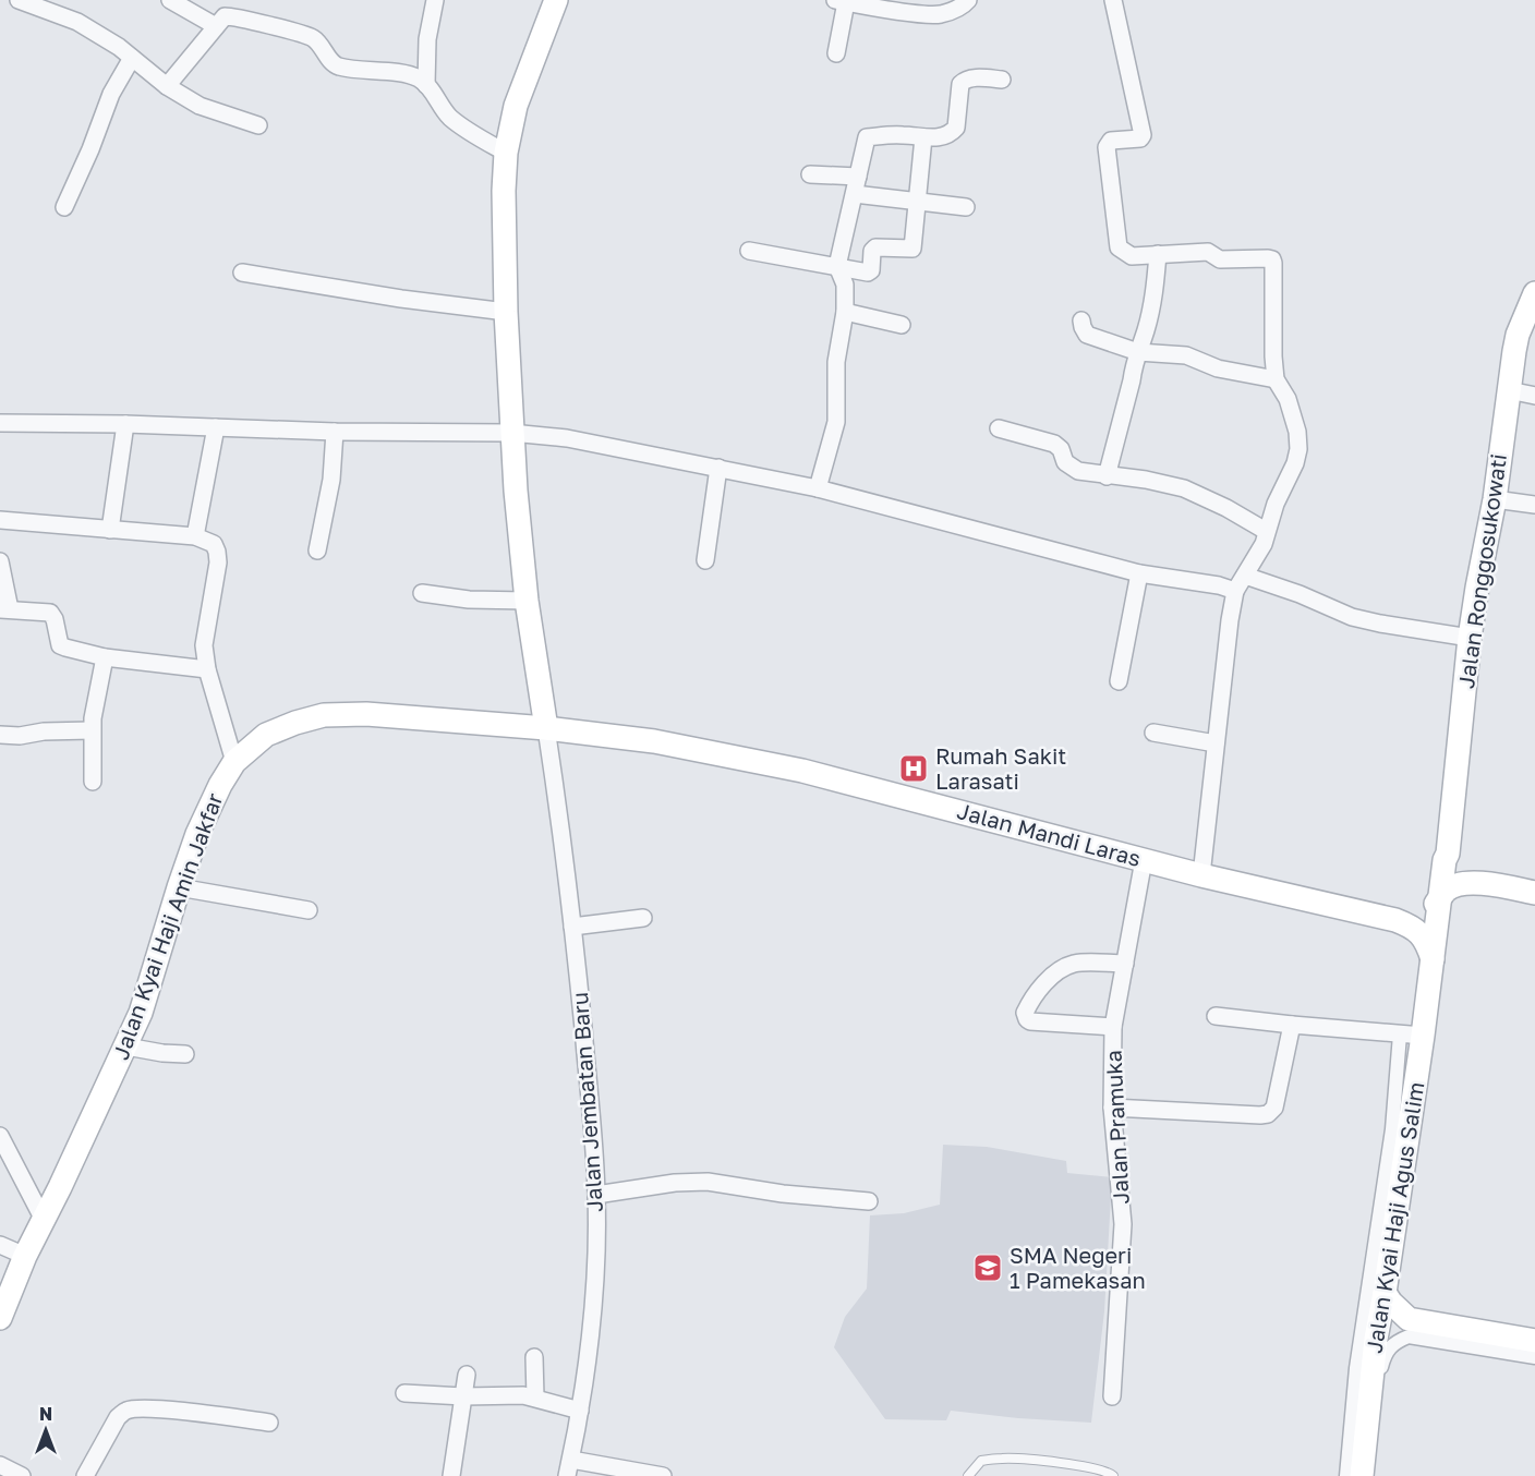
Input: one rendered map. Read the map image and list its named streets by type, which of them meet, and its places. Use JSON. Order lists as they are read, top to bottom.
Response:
{
  "streets": {
    "main road": [
      "Jalan Ronggosukowati",
      "Jalan Mandi Laras",
      "Jalan Kyai Haji Amin Jakfar",
      "Jalan Kyai Haji Agus Salim"
    ],
    "street": ["Jalan Jembatan Baru", "Jalan Pramuka"]
  },
  "crossings": [
    ["Jalan Ronggosukowati", "Jalan Kyai Haji Agus Salim"],
    ["Jalan Mandi Laras", "Jalan Kyai Haji Amin Jakfar"],
    ["Jalan Mandi Laras", "Jalan Jembatan Baru"],
    ["Jalan Mandi Laras", "Jalan Pramuka"],
    ["Jalan Kyai Haji Amin Jakfar", "Jalan Jembatan Baru"]
  ],
  "places": {
    "hospital": ["Rumah Sakit Larasati"],
    "school or university": ["SMA Negeri 1 Pamekasan"]
  },
  "north": "top"
}
